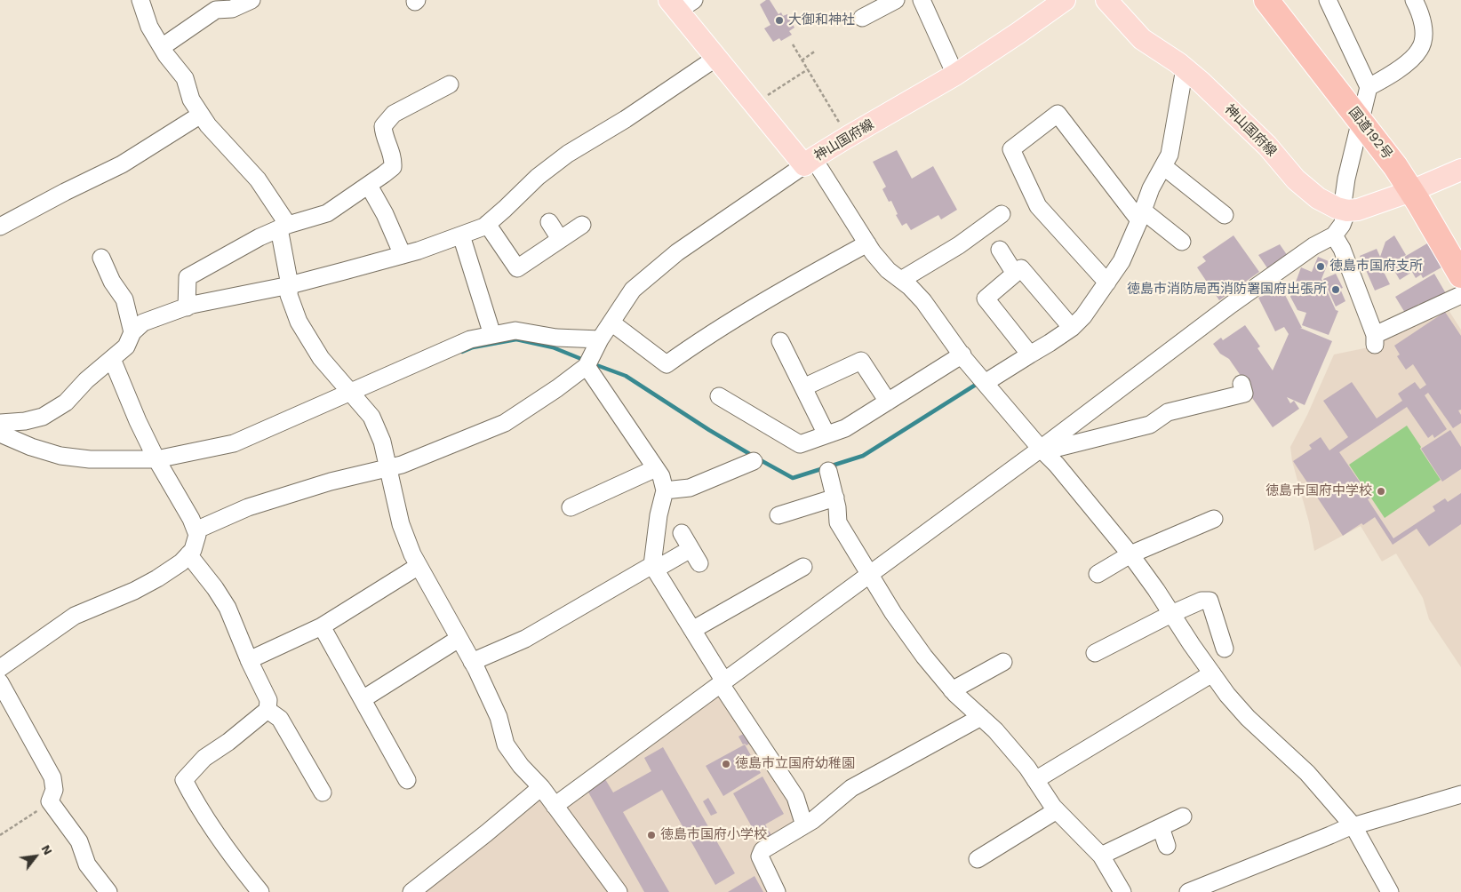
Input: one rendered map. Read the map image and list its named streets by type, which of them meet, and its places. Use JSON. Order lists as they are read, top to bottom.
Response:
{
  "streets": {
    "highway": ["国道192号"],
    "main road": ["神山国府線"]
  },
  "places": [
    "大御和神社",
    "徳島市国府支所",
    "徳島市消防局西消防署国府出張所",
    "徳島市国府中学校",
    "徳島市立国府幼稚園",
    "徳島市国府小学校"
  ],
  "north": "top right"
}
